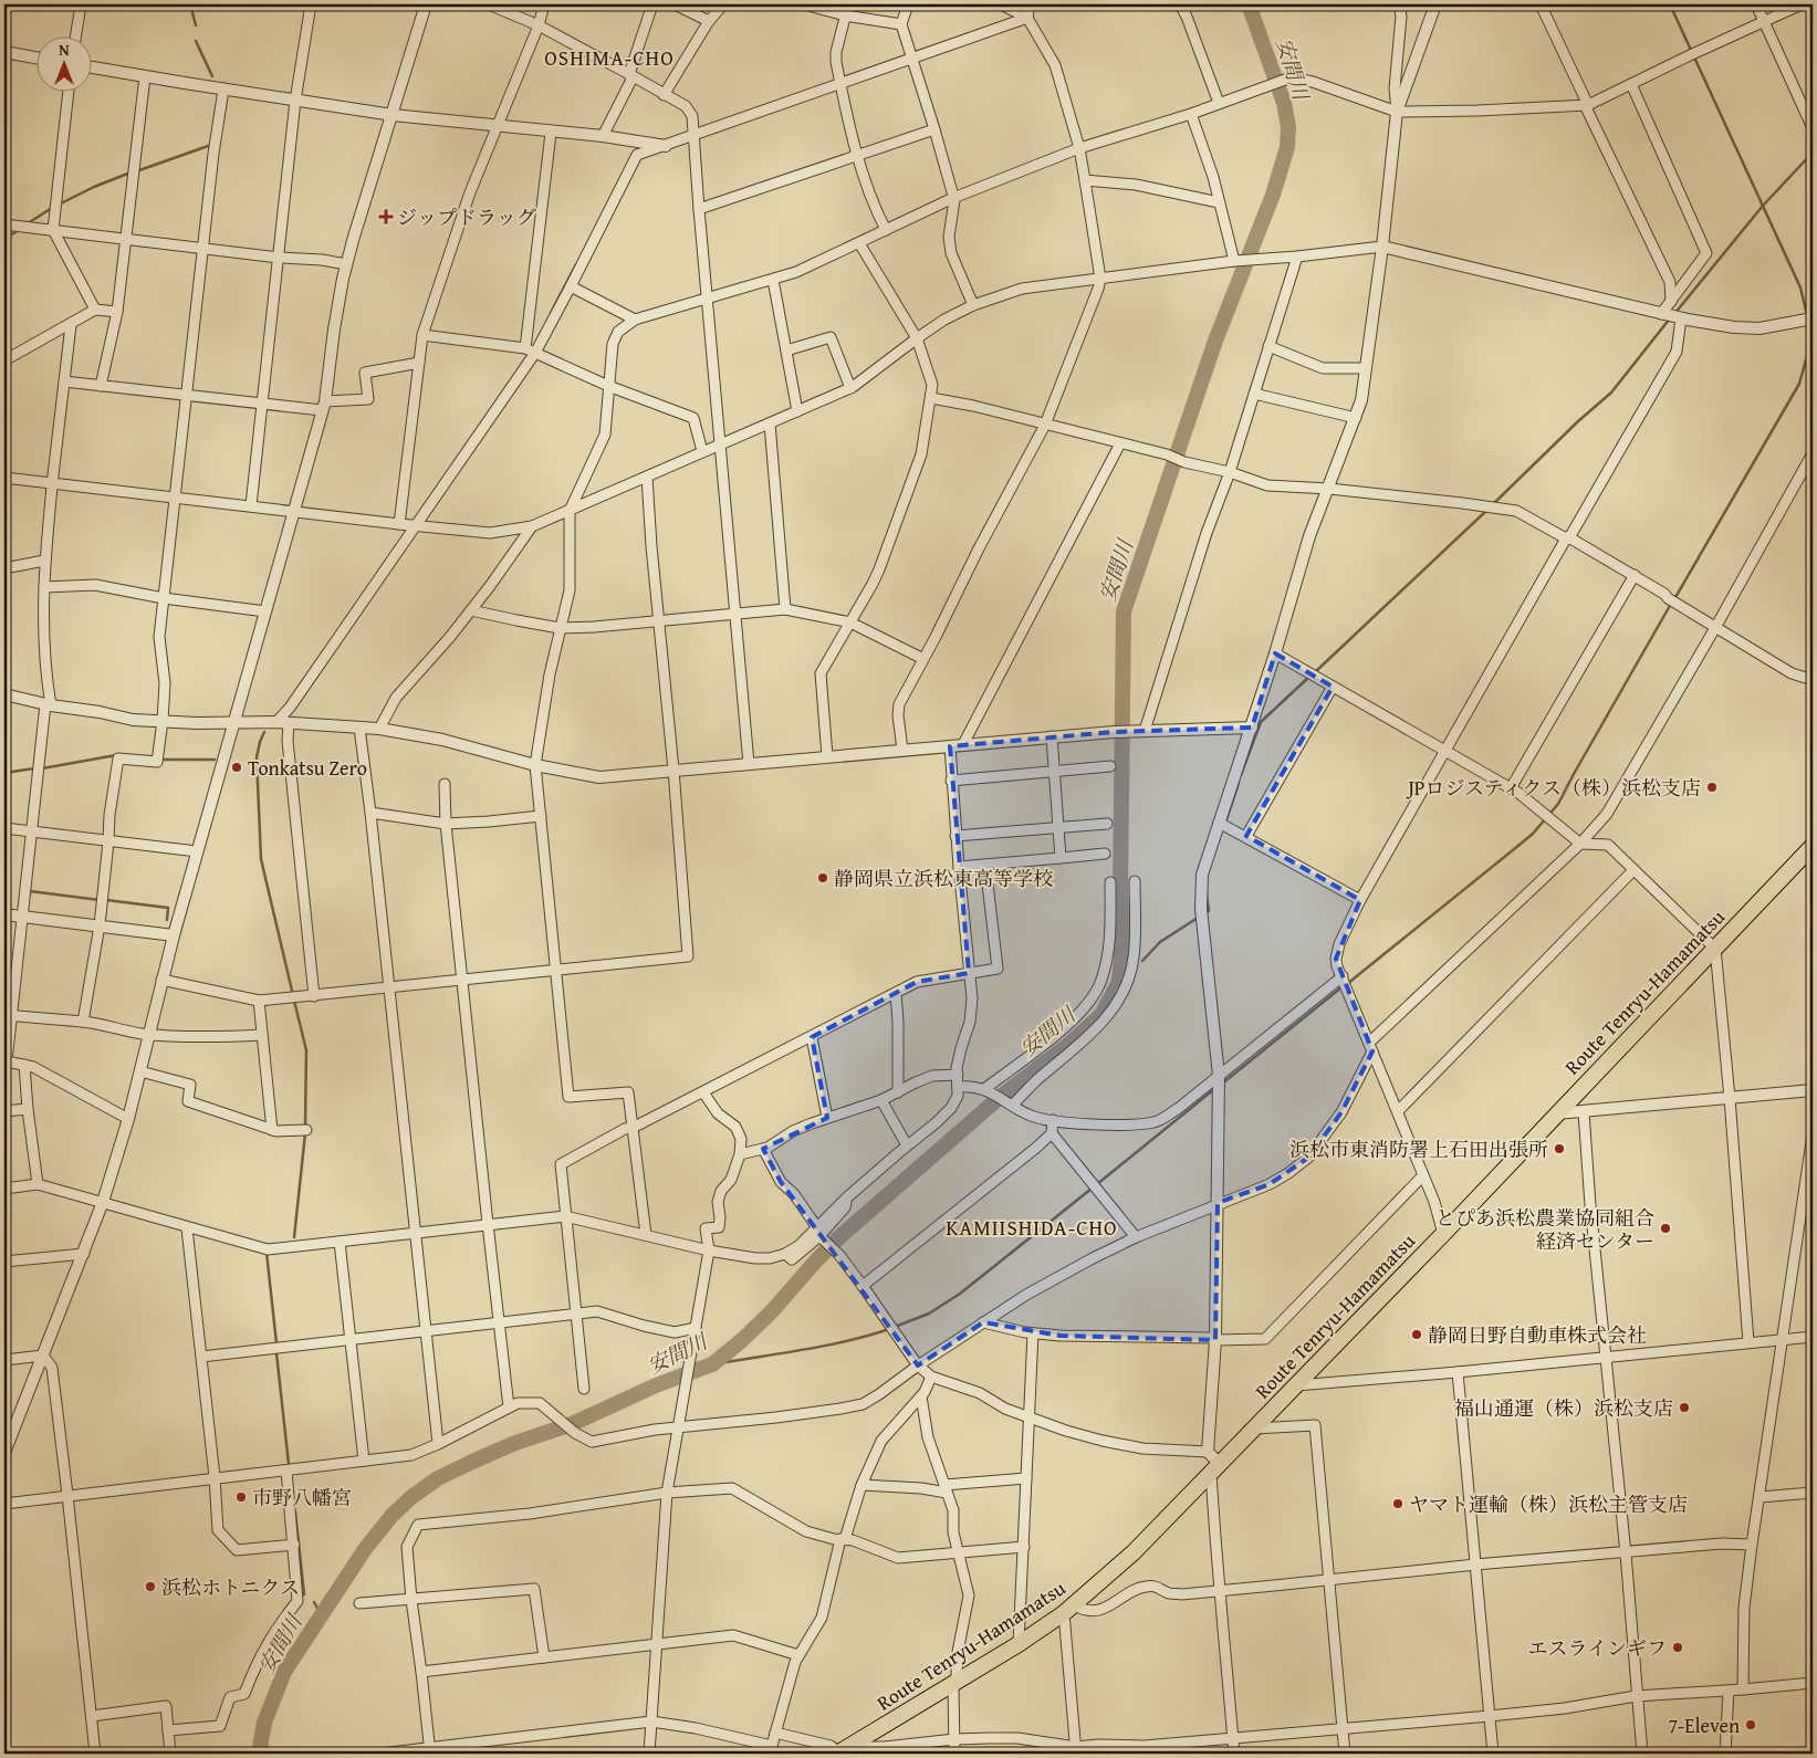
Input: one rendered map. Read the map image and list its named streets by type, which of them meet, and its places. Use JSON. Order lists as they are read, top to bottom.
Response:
{
  "streets": {
    "main road": ["Route Tenryu-Hamamatsu"]
  },
  "districts": ["OSHIMA-CHO", "KAMIISHIDA-CHO"],
  "water": ["安間川"],
  "places": {
    "health": ["ジップドラッグ"],
    "other": [
      "Tonkatsu Zero",
      "JPロジスティクス（株）浜松支店",
      "静岡県立浜松東高等学校",
      "浜松市東消防署上石田出張所",
      "とぴあ浜松農業協同組合 経済センター",
      "静岡日野自動車株式会社",
      "福山通運（株）浜松支店",
      "市野八幡宮",
      "ヤマト運輸（株）浜松主管支店",
      "浜松ホトニクス",
      "エスラインギフ",
      "7-Eleven"
    ]
  },
  "north": "top"
}
